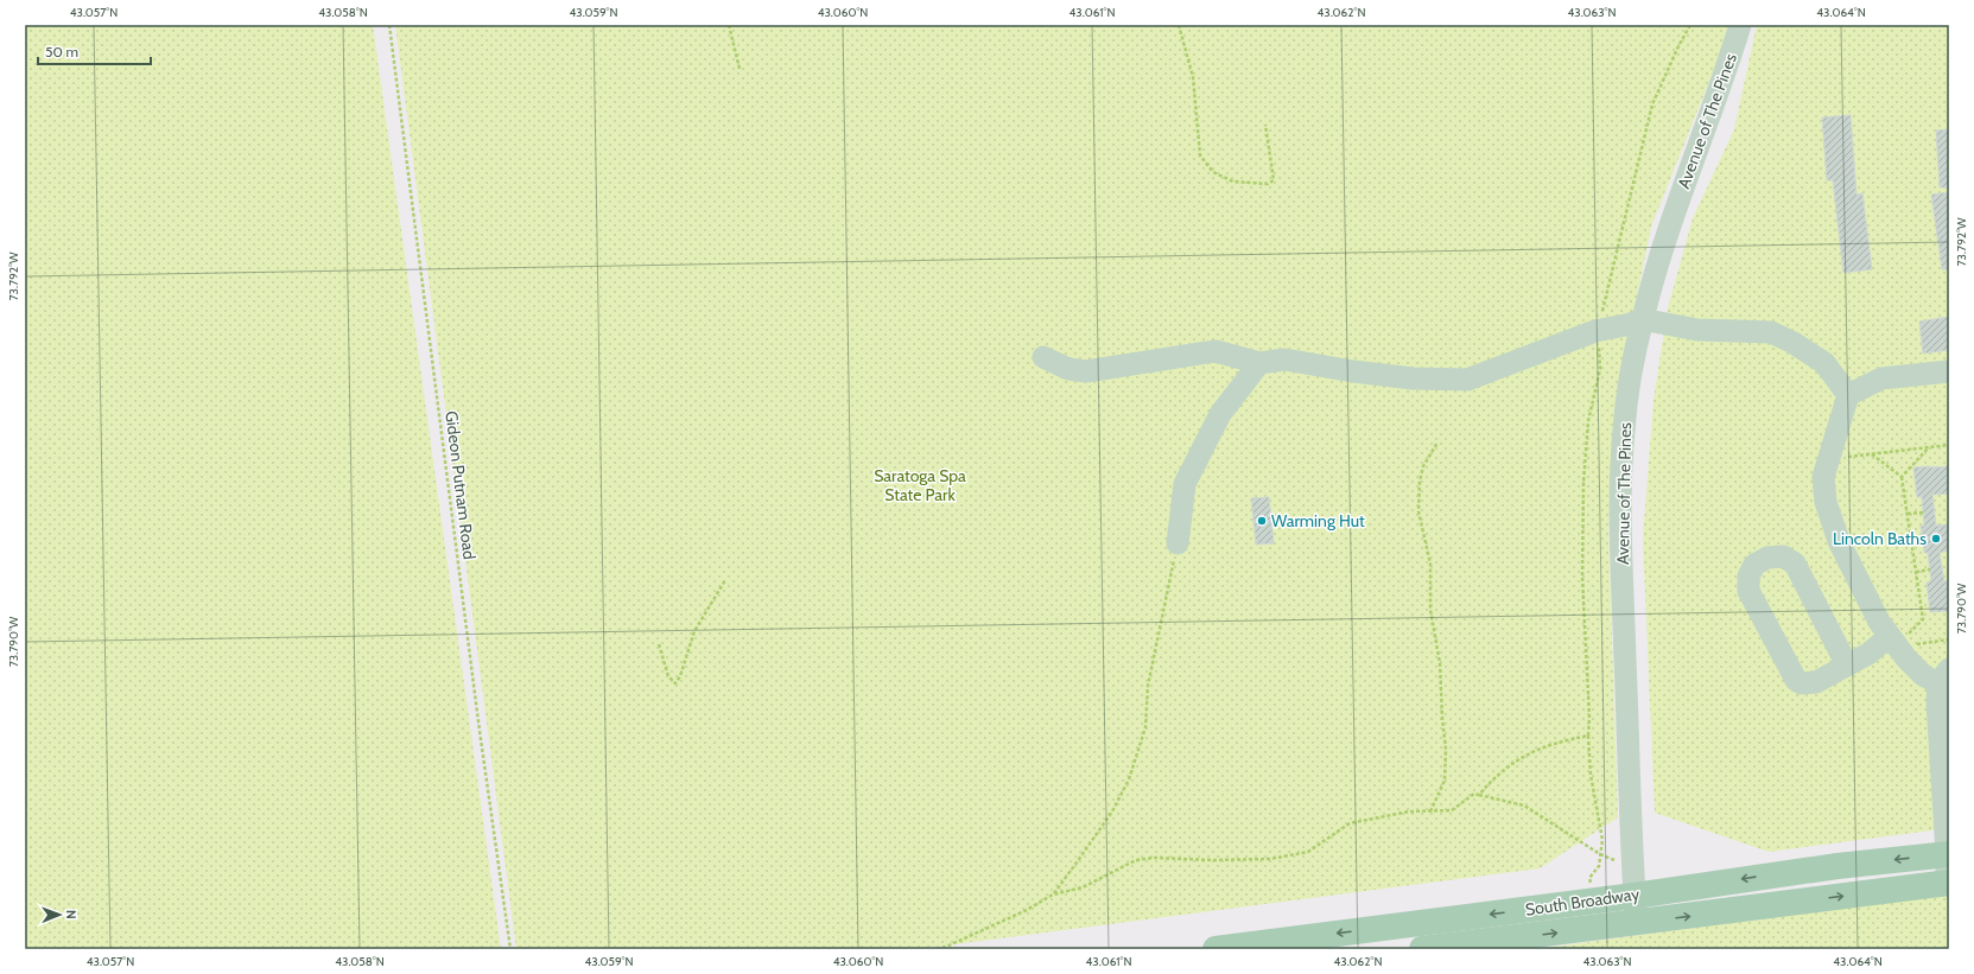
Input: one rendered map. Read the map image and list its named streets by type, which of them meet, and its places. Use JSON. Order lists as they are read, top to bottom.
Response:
{
  "streets": {
    "main road": ["South Broadway"],
    "street": ["Avenue of The Pines"],
    "path": ["Gideon Putnam Road"]
  },
  "crossings": [
    ["Avenue of The Pines", "South Broadway"]
  ],
  "parks": ["Saratoga Spa State Park"],
  "places": ["Warming Hut", "Lincoln Baths"],
  "scale_bar": "50 m",
  "north": "right",
  "coordinates": [
    "43.057°N",
    "43.058°N",
    "43.059°N",
    "43.060°N",
    "43.061°N",
    "43.062°N",
    "43.063°N",
    "43.064°N",
    "73.792°W",
    "73.790°W"
  ]
}
